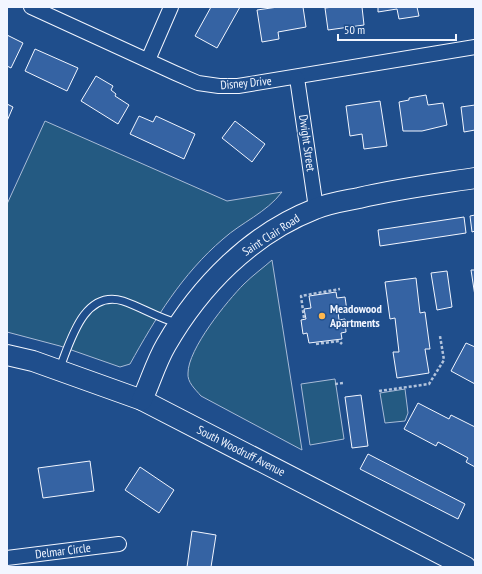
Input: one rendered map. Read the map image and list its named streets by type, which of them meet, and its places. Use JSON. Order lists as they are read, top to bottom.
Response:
{
  "streets": {
    "main road": ["Saint Clair Road", "South Woodruff Avenue"],
    "street": ["Disney Drive", "Dwight Street", "Delmar Circle"]
  },
  "crossings": [
    ["Disney Drive", "Dwight Street"],
    ["Dwight Street", "Saint Clair Road"],
    ["Saint Clair Road", "South Woodruff Avenue"]
  ],
  "places": ["Meadowood Apartments"],
  "scale_bar": "50 m"
}
